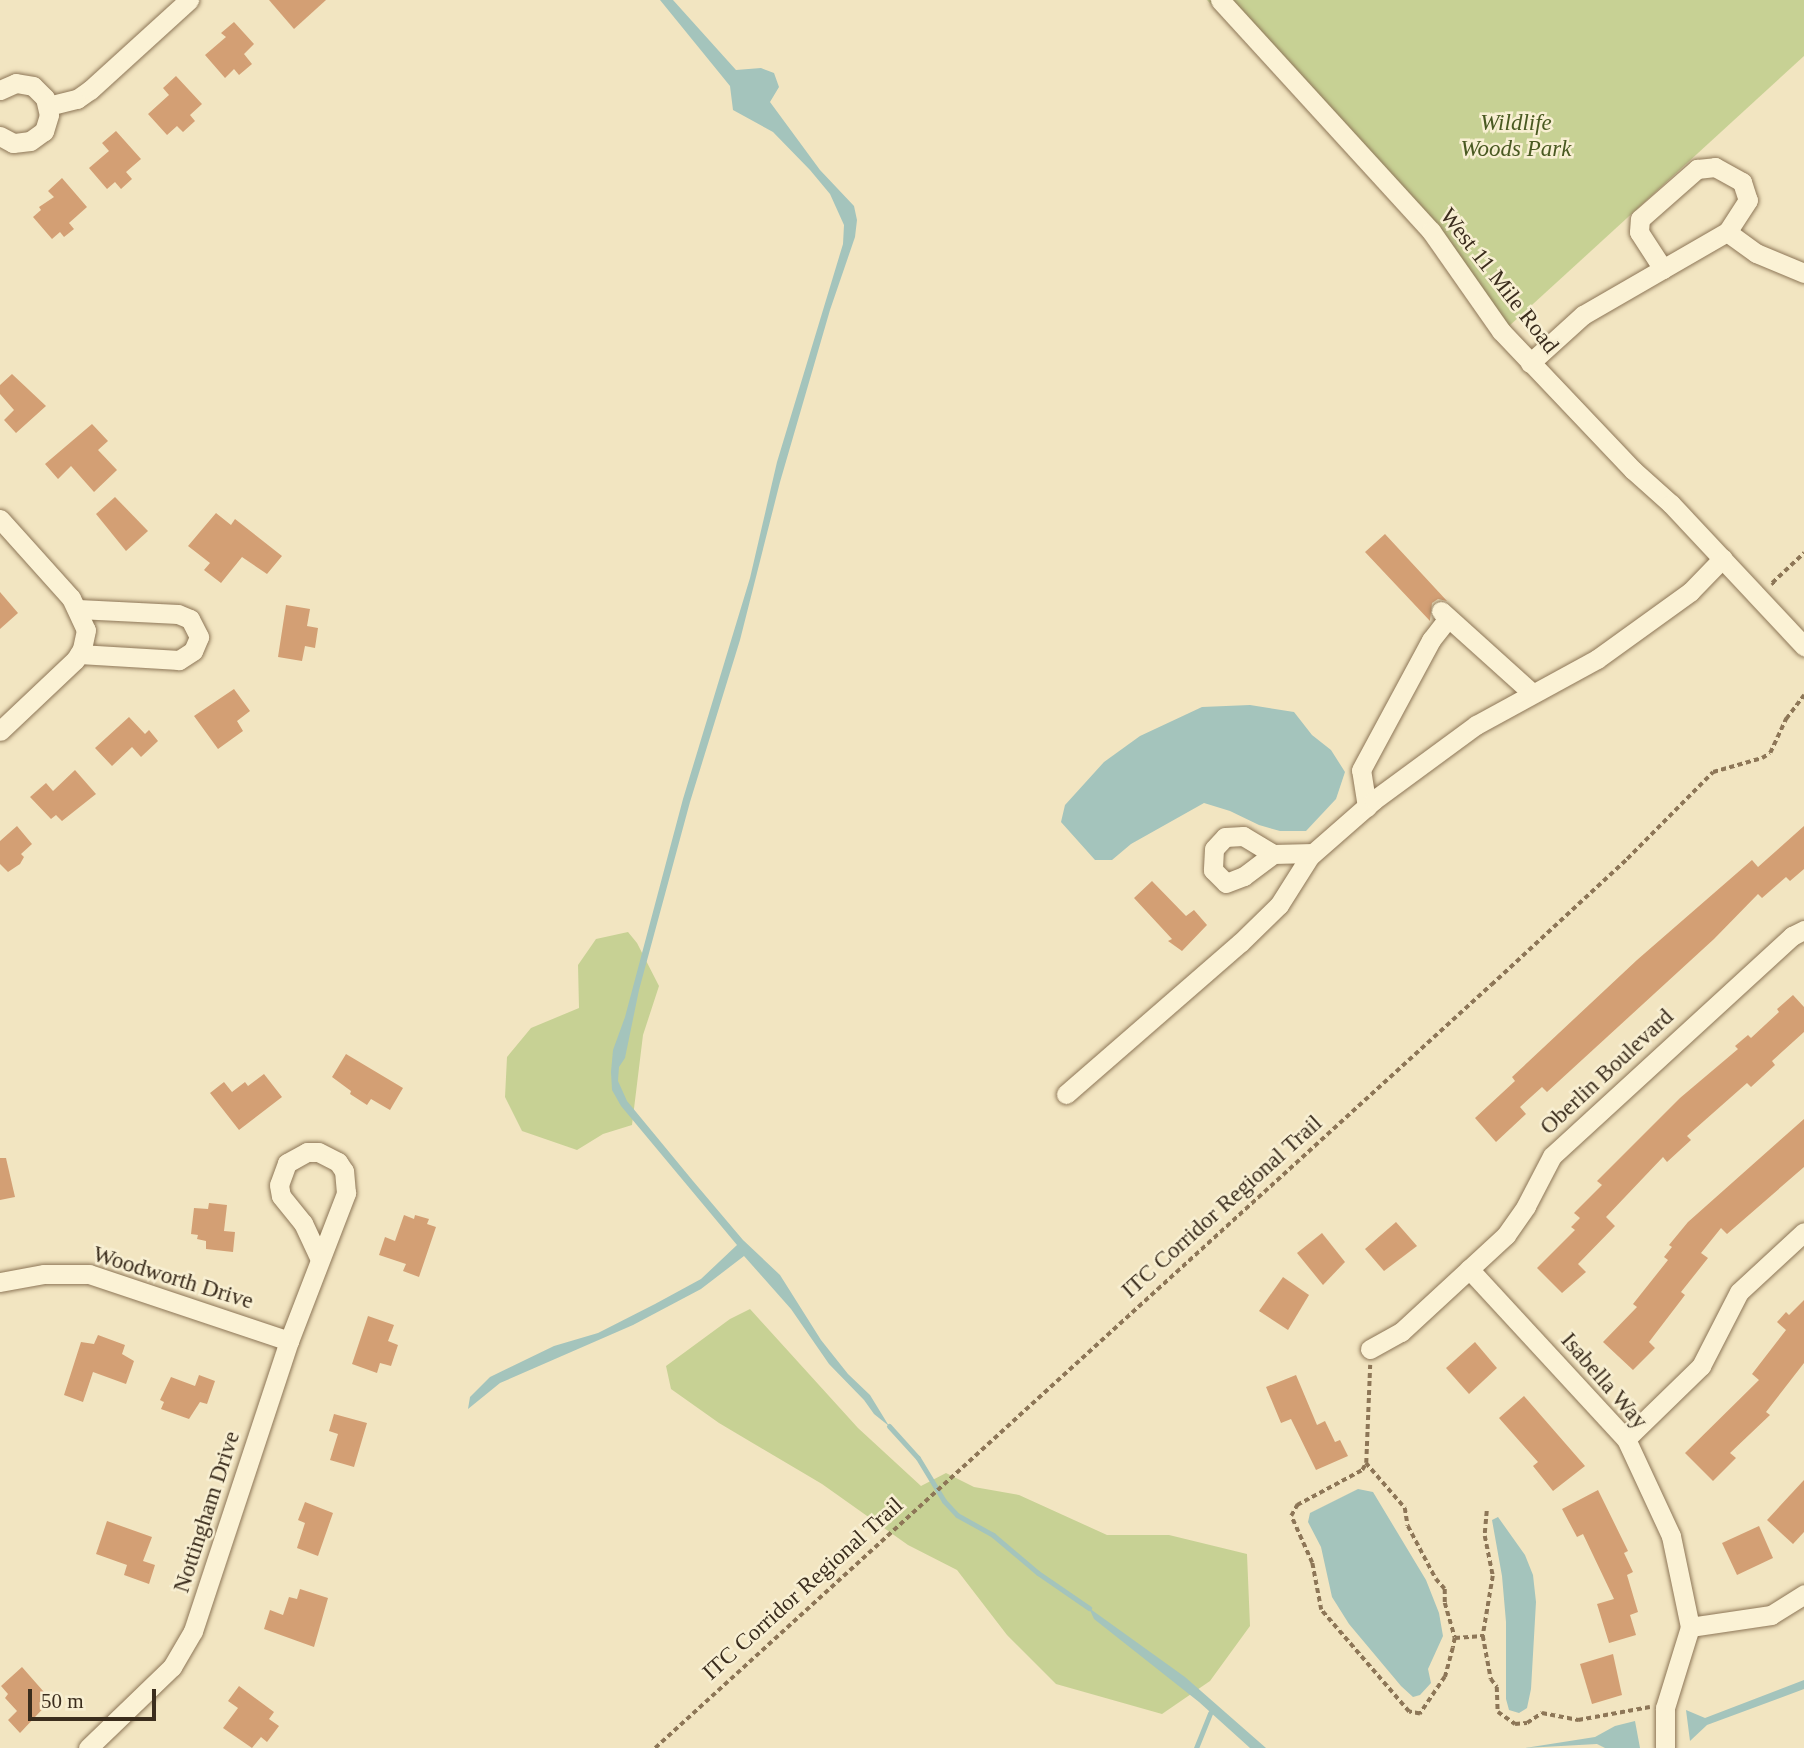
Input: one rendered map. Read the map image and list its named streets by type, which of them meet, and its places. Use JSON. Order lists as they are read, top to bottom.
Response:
{
  "streets": {
    "street": [
      "West 11 Mile Road",
      "Oberlin Boulevard",
      "Woodworth Drive",
      "Isabella Way",
      "Nottingham Drive"
    ],
    "path": ["ITC Corridor Regional Trail"]
  },
  "crossings": [
    ["Oberlin Boulevard", "Isabella Way"],
    ["Woodworth Drive", "Nottingham Drive"]
  ],
  "parks": ["Wildlife Woods Park"],
  "scale_bar": "50 m"
}
